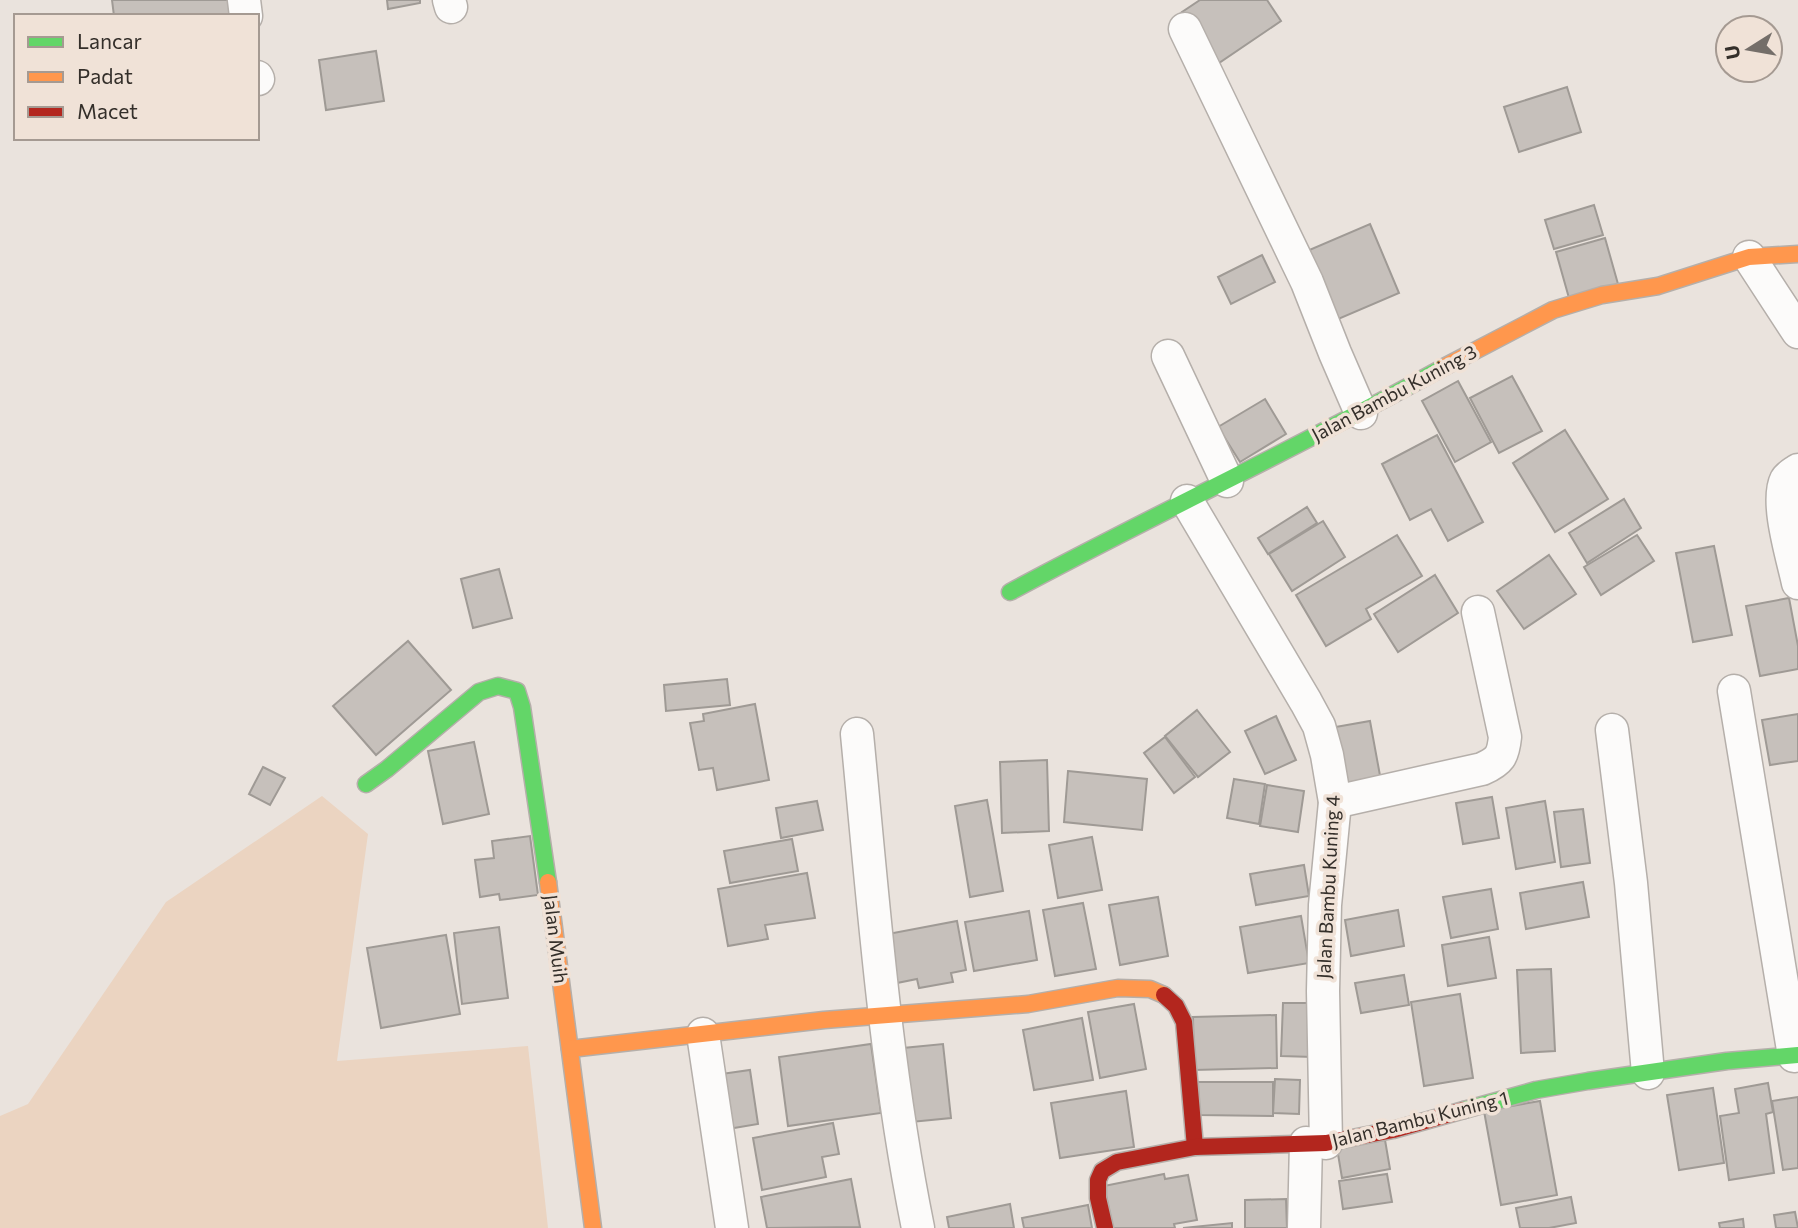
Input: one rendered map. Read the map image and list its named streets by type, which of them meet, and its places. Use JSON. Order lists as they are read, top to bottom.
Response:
{
  "streets": {
    "street": [
      "Jalan Bambu Kuning 3",
      "Jalan Bambu Kuning 4",
      "Jalan Muih",
      "Jalan Bambu Kuning 1"
    ]
  },
  "crossings": [
    ["Jalan Bambu Kuning 3", "Jalan Bambu Kuning 4"],
    ["Jalan Bambu Kuning 4", "Jalan Bambu Kuning 1"]
  ],
  "legend": ["Lancar", "Padat", "Macet"],
  "north": "left"
}
